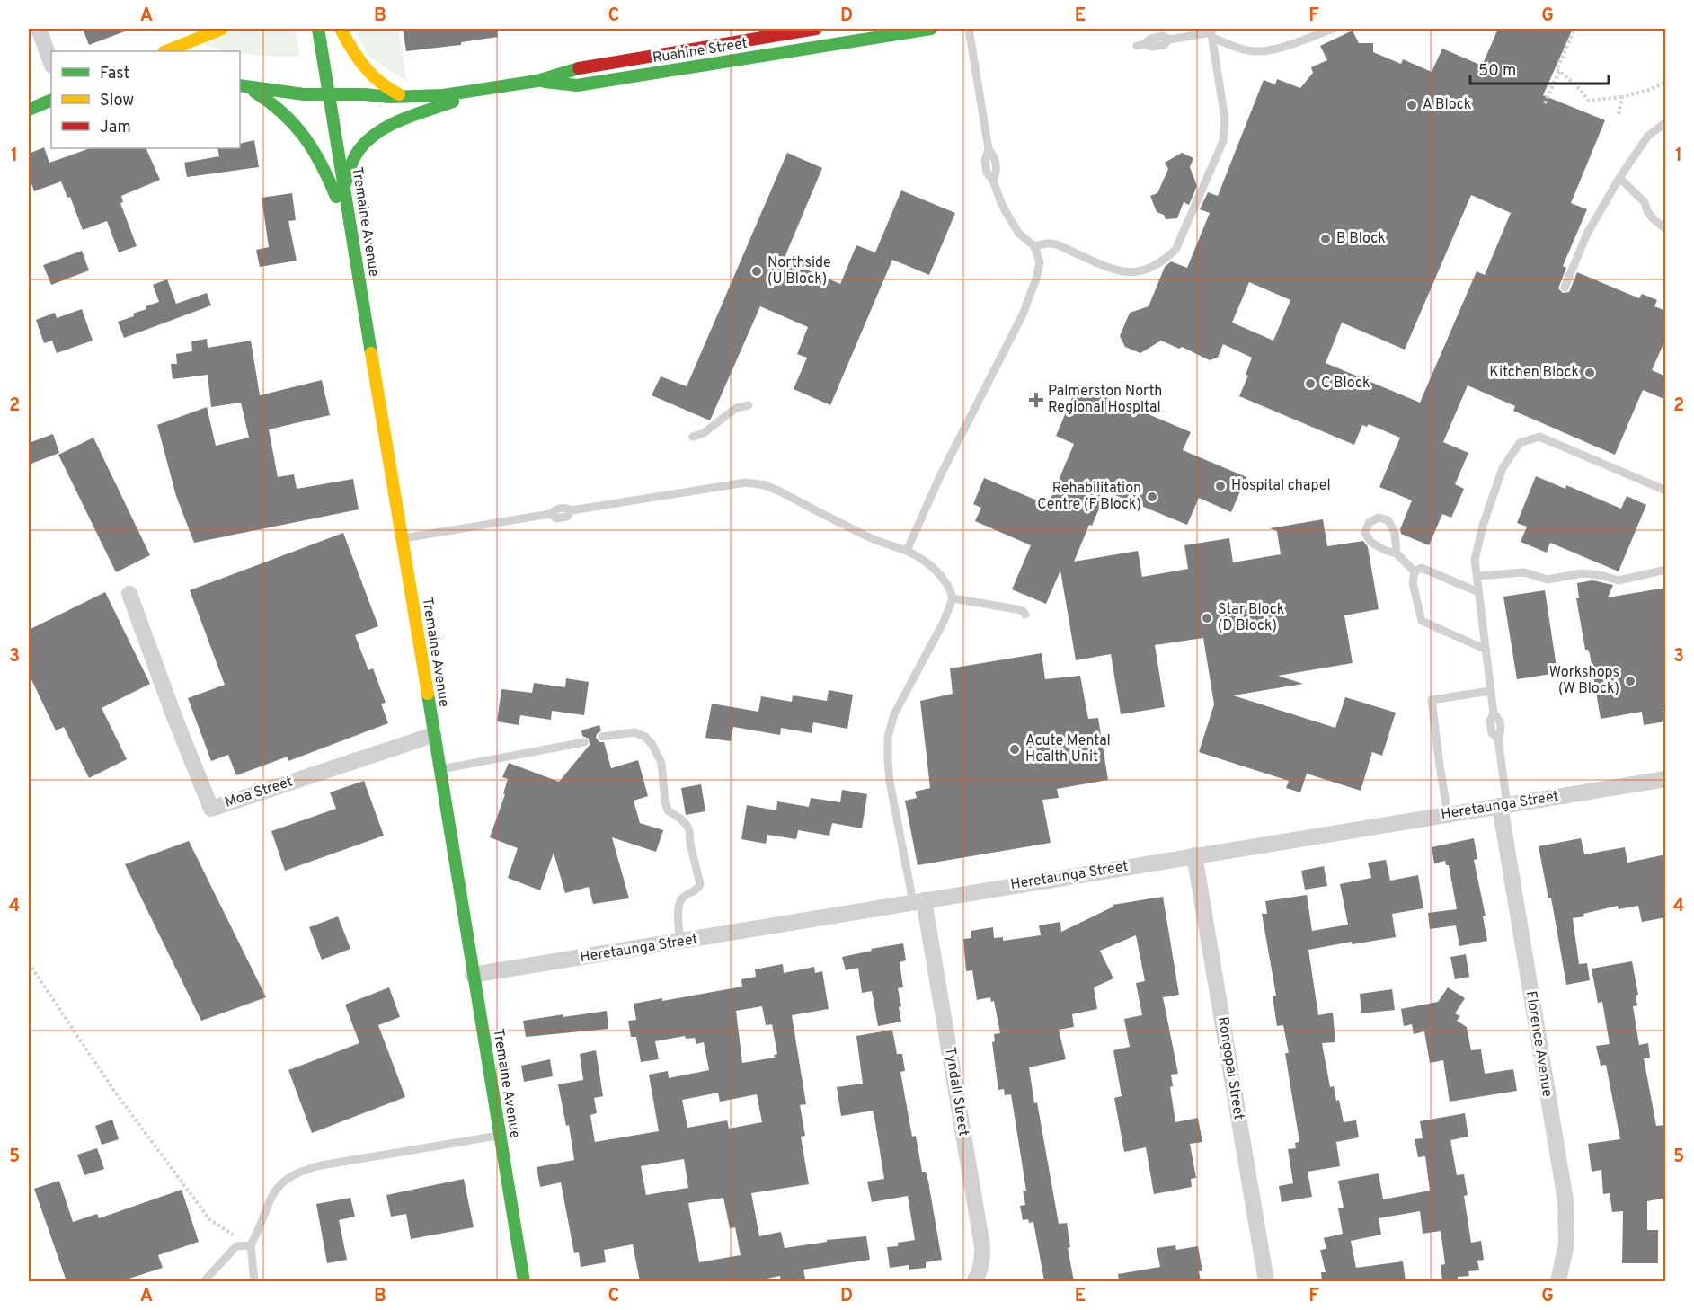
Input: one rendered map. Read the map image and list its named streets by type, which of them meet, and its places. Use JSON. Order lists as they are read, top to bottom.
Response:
{
  "streets": {
    "main road": ["Ruahine Street", "Tremaine Avenue"],
    "street": [
      "Moa Street",
      "Heretaunga Street",
      "Florence Avenue",
      "Rongopai Street",
      "Tyndall Street"
    ]
  },
  "crossings": [
    ["Ruahine Street", "Tremaine Avenue"],
    ["Tremaine Avenue", "Moa Street"],
    ["Tremaine Avenue", "Heretaunga Street"],
    ["Heretaunga Street", "Florence Avenue"],
    ["Heretaunga Street", "Rongopai Street"],
    ["Heretaunga Street", "Tyndall Street"]
  ],
  "places": {
    "other": [
      "A Block",
      "B Block",
      "Northside (U Block)",
      "Kitchen Block",
      "C Block",
      "Hospital chapel",
      "Rehabilitation Centre (F Block)",
      "Star Block (D Block)",
      "Workshops (W Block)",
      "Acute Mental Health Unit"
    ],
    "health": ["Palmerston North Regional Hospital"]
  },
  "legend": ["Fast", "Slow", "Jam"],
  "scale_bar": "50 m",
  "grid": {
    "columns": [
      "A",
      "B",
      "C",
      "D",
      "E",
      "F",
      "G"
    ],
    "rows": [
      "1",
      "2",
      "3",
      "4",
      "5"
    ]
  }
}
